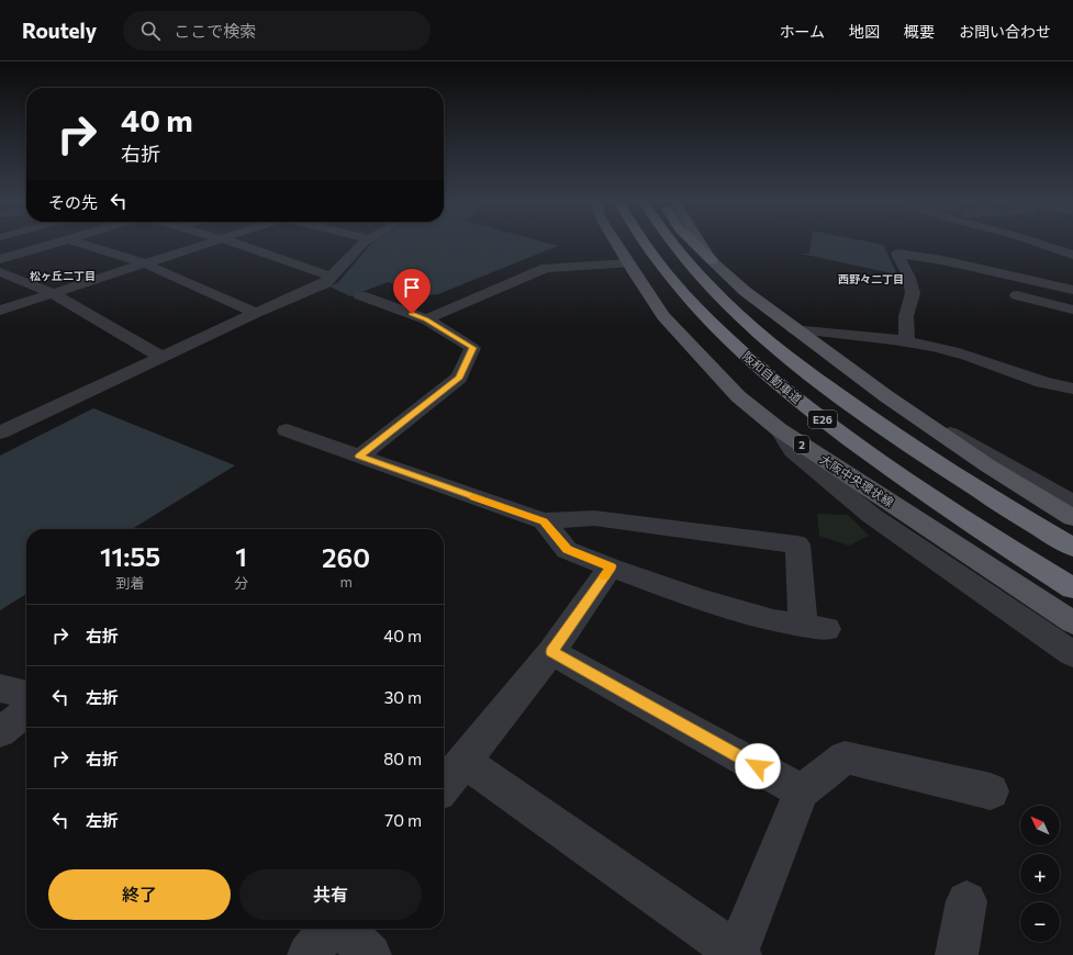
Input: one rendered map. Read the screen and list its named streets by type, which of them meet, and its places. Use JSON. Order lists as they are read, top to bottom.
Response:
{
  "streets": {
    "highway": ["阪和自動車道", "E26"],
    "main road": ["2", "大阪中央環状線"]
  },
  "districts": ["松ヶ丘二丁目", "西野々二丁目"],
  "north": "top left",
  "page": {
    "header": "Routely",
    "search": "ここで検索",
    "nav": [
      "ホーム",
      "地図",
      "概要",
      "お問い合わせ"
    ],
    "turn": ["40 m", "右折"],
    "then": "その先",
    "eta": [
      "11:55",
      "到着",
      "1",
      "分",
      "260",
      "m"
    ],
    "list": [
      {
        "name": "右折",
        "value": "40 m"
      },
      {
        "name": "左折",
        "value": "30 m"
      },
      {
        "name": "右折",
        "value": "80 m"
      },
      {
        "name": "左折",
        "value": "70 m"
      }
    ],
    "map_buttons": ["+", "−"],
    "buttons": ["終了", "共有"]
  }
}
